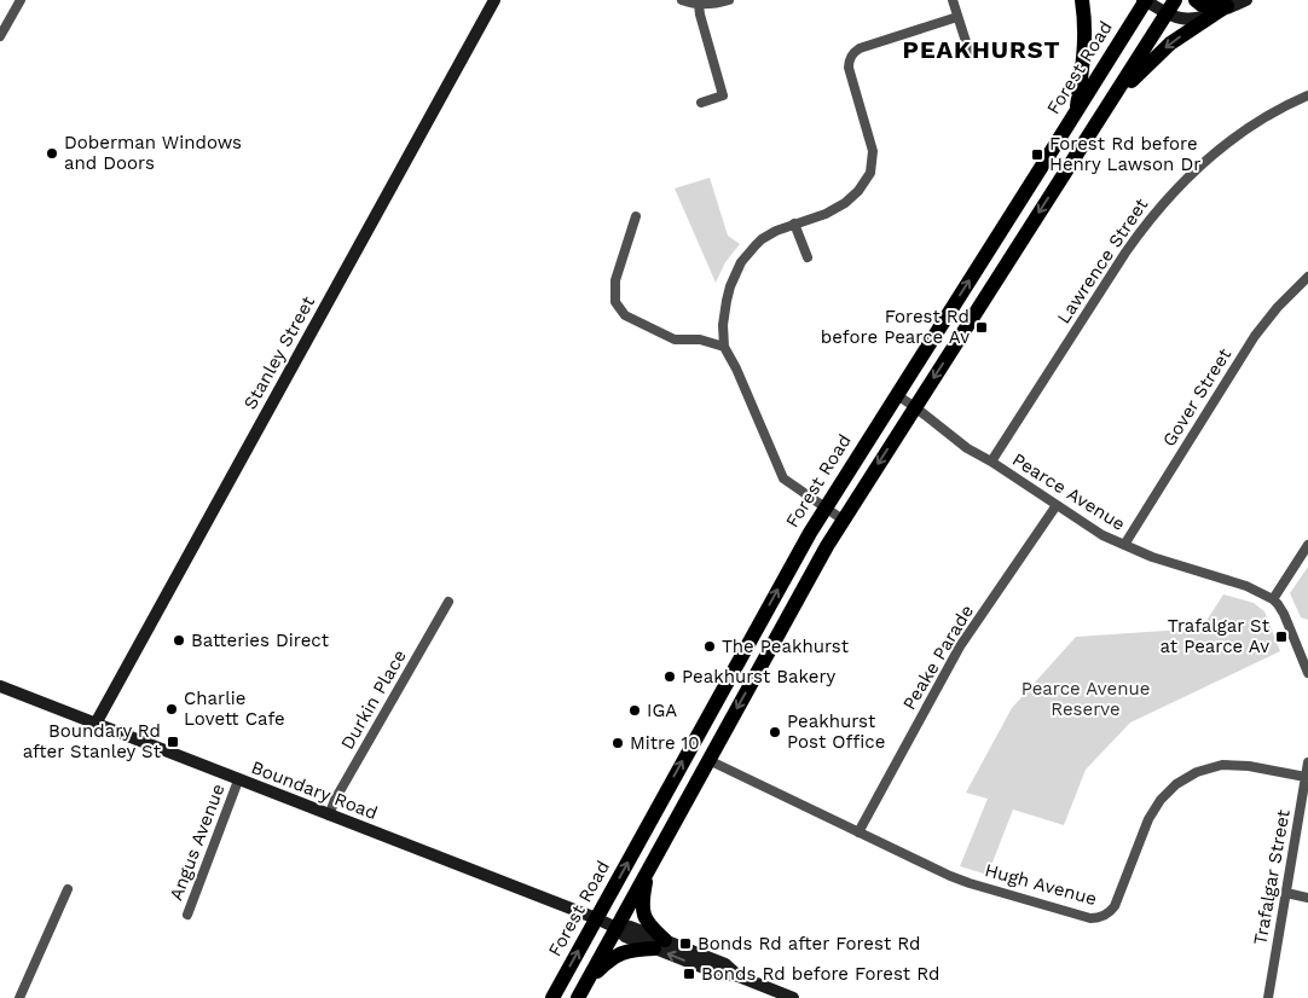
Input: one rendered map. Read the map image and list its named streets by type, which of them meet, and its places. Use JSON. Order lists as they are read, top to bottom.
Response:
{
  "streets": {
    "main road": ["Forest Road", "Stanley Street", "Boundary Road"],
    "street": [
      "Lawrence Street",
      "Gover Street",
      "Pearce Avenue",
      "Peake Parade",
      "Durkin Place",
      "Angus Avenue",
      "Trafalgar Street",
      "Hugh Avenue"
    ]
  },
  "crossings": [
    ["Forest Road", "Pearce Avenue"],
    ["Forest Road", "Boundary Road"],
    ["Lawrence Street", "Pearce Avenue"],
    ["Stanley Street", "Boundary Road"],
    ["Gover Street", "Pearce Avenue"],
    ["Pearce Avenue", "Peake Parade"],
    ["Peake Parade", "Hugh Avenue"],
    ["Durkin Place", "Boundary Road"],
    ["Boundary Road", "Angus Avenue"],
    ["Trafalgar Street", "Hugh Avenue"]
  ],
  "districts": ["PEAKHURST"],
  "parks": ["Pearce Avenue Reserve"],
  "places": {
    "other": [
      "Doberman Windows and Doors",
      "Batteries Direct",
      "The Peakhurst",
      "Peakhurst Bakery",
      "Charlie Lovett Cafe",
      "IGA",
      "Peakhurst Post Office",
      "Mitre 10"
    ],
    "transit": [
      "Forest Rd before Henry Lawson Dr",
      "Forest Rd before Pearce Av",
      "Trafalgar St at Pearce Av",
      "Boundary Rd after Stanley St",
      "Bonds Rd after Forest Rd",
      "Bonds Rd before Forest Rd"
    ]
  }
}
